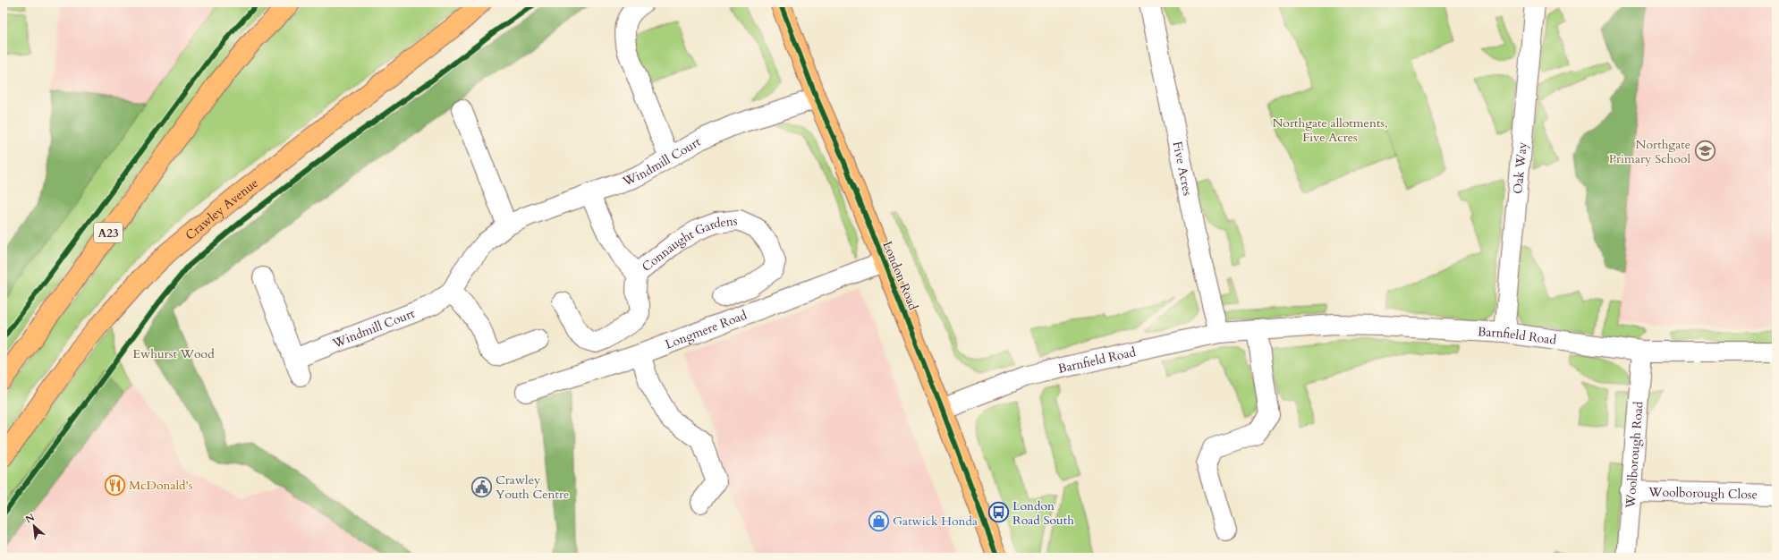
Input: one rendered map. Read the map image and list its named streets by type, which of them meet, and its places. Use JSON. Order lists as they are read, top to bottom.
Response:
{
  "streets": {
    "main road": ["Crawley Avenue", "A23", "London Road"],
    "street": [
      "Windmill Court",
      "Oak Way",
      "Five Acres",
      "Connaught Gardens",
      "Longmere Road",
      "Barnfield Road",
      "Woolborough Road",
      "Woolborough Close"
    ]
  },
  "crossings": [
    ["Windmill Court", "Connaught Gardens"],
    ["Windmill Court", "London Road"],
    ["Oak Way", "Barnfield Road"],
    ["Five Acres", "Barnfield Road"],
    ["London Road", "Longmere Road"],
    ["London Road", "Barnfield Road"],
    ["Barnfield Road", "Woolborough Road"],
    ["Woolborough Road", "Woolborough Close"]
  ],
  "parks": ["Northgate allotments, Five Acres", "Ewhurst Wood"],
  "places": {
    "school or university": ["Northgate Primary School"],
    "restaurant": ["McDonald's"],
    "public building": ["Crawley Youth Centre"],
    "bus stop": ["London Road South"],
    "shop": ["Gatwick Honda"]
  },
  "north": "top left"
}
